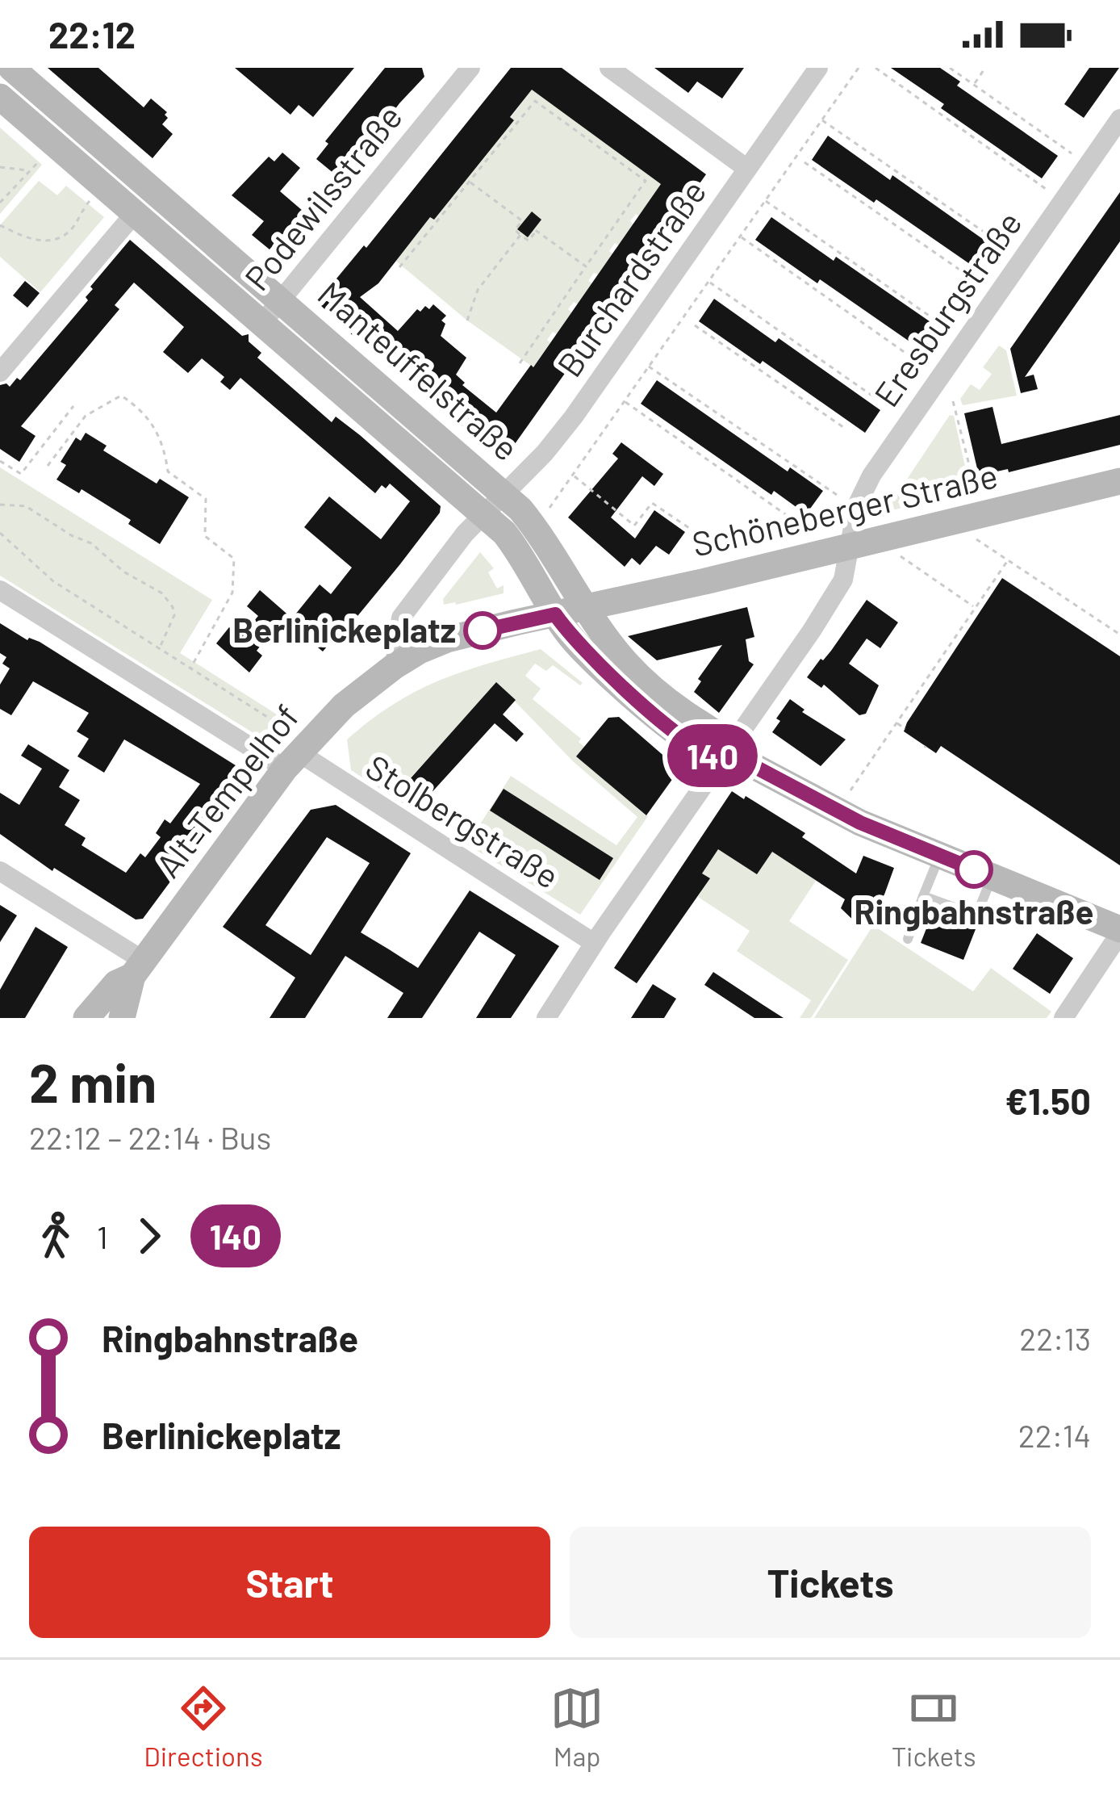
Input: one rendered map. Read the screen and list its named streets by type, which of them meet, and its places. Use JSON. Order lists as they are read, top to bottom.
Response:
{
  "streets": {
    "main road": ["Manteuffelstraße", "Schöneberger Straße", "Alt-Tempelhof"],
    "street": [
      "Podewilsstraße",
      "Burchardstraße",
      "Eresburgstraße",
      "Stolbergstraße"
    ]
  },
  "crossings": [
    ["Podewilsstraße", "Manteuffelstraße"],
    ["Burchardstraße", "Manteuffelstraße"],
    ["Eresburgstraße", "Manteuffelstraße"],
    ["Eresburgstraße", "Schöneberger Straße"],
    ["Eresburgstraße", "Stolbergstraße"],
    ["Manteuffelstraße", "Schöneberger Straße"],
    ["Manteuffelstraße", "Alt-Tempelhof"],
    ["Schöneberger Straße", "Alt-Tempelhof"],
    ["Alt-Tempelhof", "Stolbergstraße"]
  ],
  "places": ["Berlinickeplatz", "Ringbahnstraße"],
  "lines": ["bus line 140"],
  "page": {
    "status": "22:12",
    "on_map": "140",
    "heading": ["2 min", "22:12 – 22:14 · Bus", "€1.50"],
    "legs": ["1", "140"],
    "list": [
      {
        "name": "Ringbahnstraße",
        "value": "22:13"
      },
      {
        "name": "Berlinickeplatz",
        "value": "22:14"
      }
    ],
    "buttons": ["Start", "Tickets"],
    "tabs": ["Directions", "Map", "Tickets"]
  }
}
